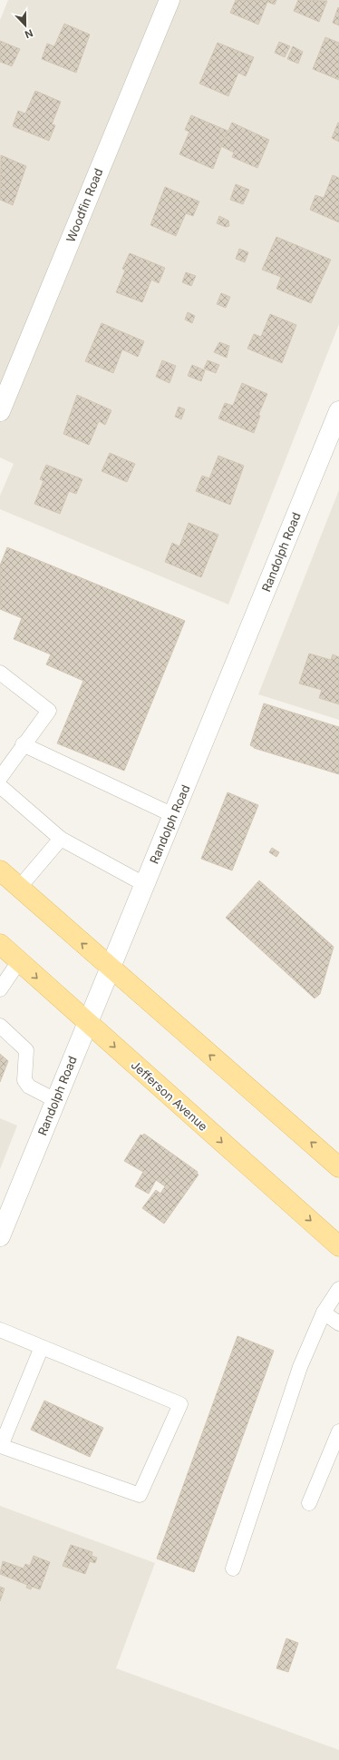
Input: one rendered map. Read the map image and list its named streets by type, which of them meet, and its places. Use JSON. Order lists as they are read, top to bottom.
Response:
{
  "streets": {
    "main road": ["Jefferson Avenue"],
    "street": ["Woodfin Road", "Randolph Road"]
  },
  "crossings": [
    ["Randolph Road", "Jefferson Avenue"]
  ],
  "north": "bottom"
}
